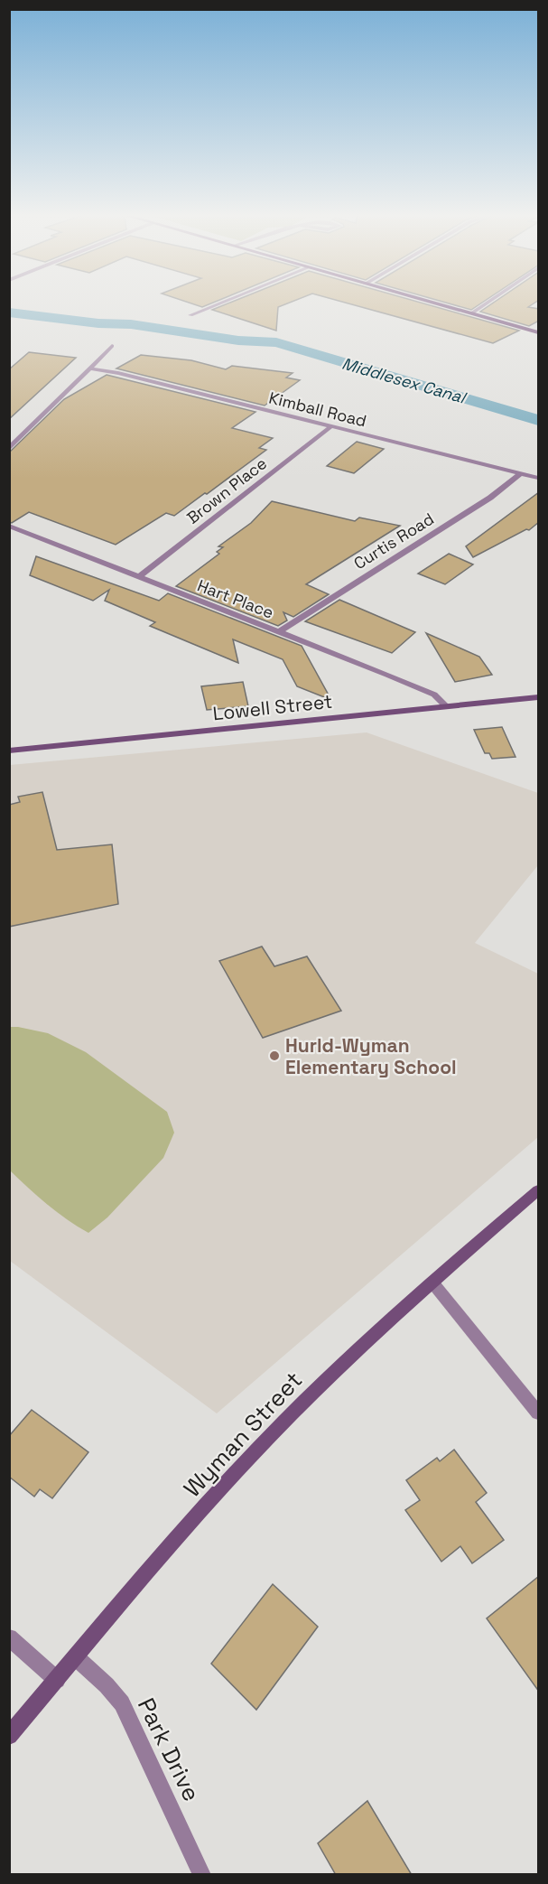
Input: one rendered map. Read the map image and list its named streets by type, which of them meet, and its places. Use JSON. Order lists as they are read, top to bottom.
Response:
{
  "streets": {
    "street": [
      "Kimball Road",
      "Brown Place",
      "Curtis Road",
      "Hart Place",
      "Lowell Street",
      "Wyman Street",
      "Park Drive"
    ]
  },
  "crossings": [
    ["Kimball Road", "Brown Place"],
    ["Kimball Road", "Curtis Road"],
    ["Brown Place", "Hart Place"],
    ["Curtis Road", "Hart Place"],
    ["Hart Place", "Lowell Street"],
    ["Wyman Street", "Park Drive"]
  ],
  "water": ["Middlesex Canal"],
  "places": ["Hurld-Wyman Elementary School"]
}
